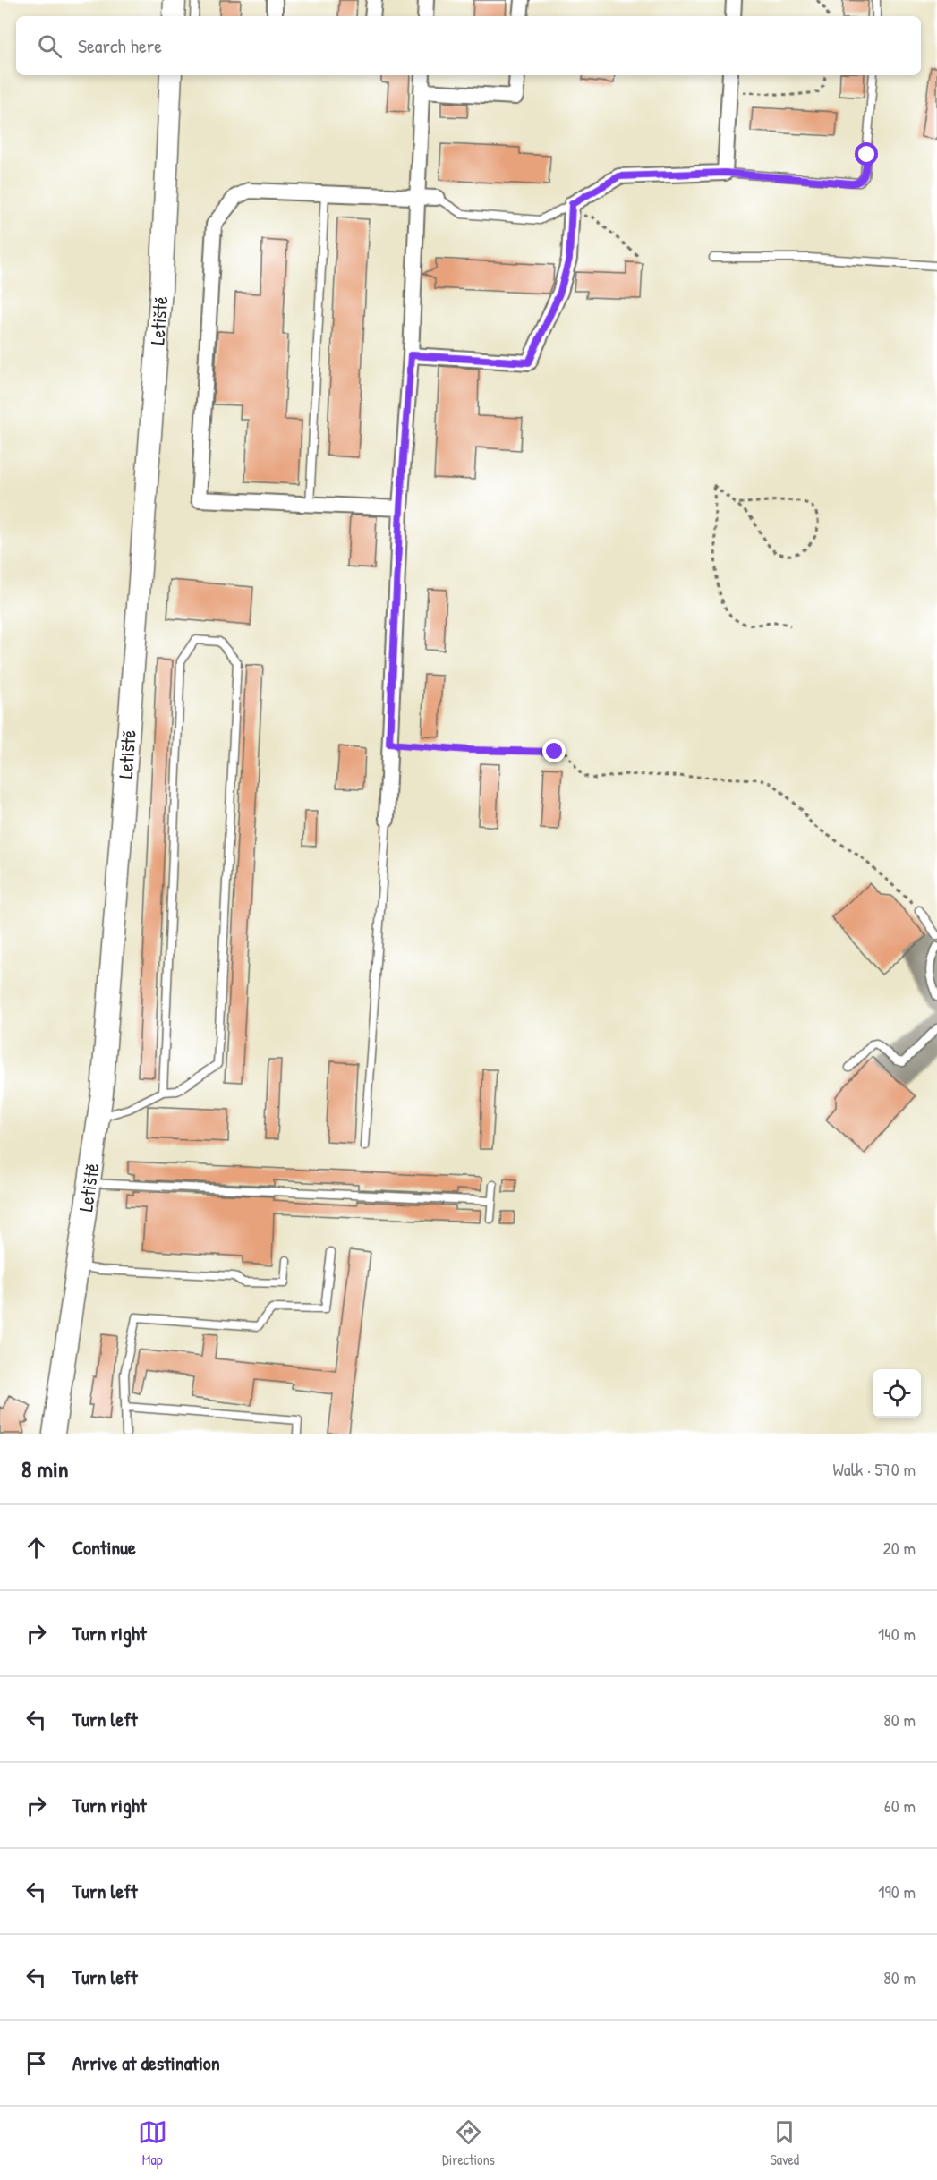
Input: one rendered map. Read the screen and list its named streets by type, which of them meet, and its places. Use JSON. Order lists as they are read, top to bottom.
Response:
{
  "streets": {
    "street": ["Letiště"]
  },
  "page": {
    "search": "Search here",
    "heading": ["8 min", "Walk · 570 m"],
    "list": [
      ["Continue", "20 m"],
      ["Turn right", "140 m"],
      ["Turn left", "80 m"],
      ["Turn right", "60 m"],
      ["Turn left", "190 m"],
      ["Turn left", "80 m"],
      "Arrive at destination"
    ],
    "nav": ["Map", "Directions", "Saved"]
  }
}
